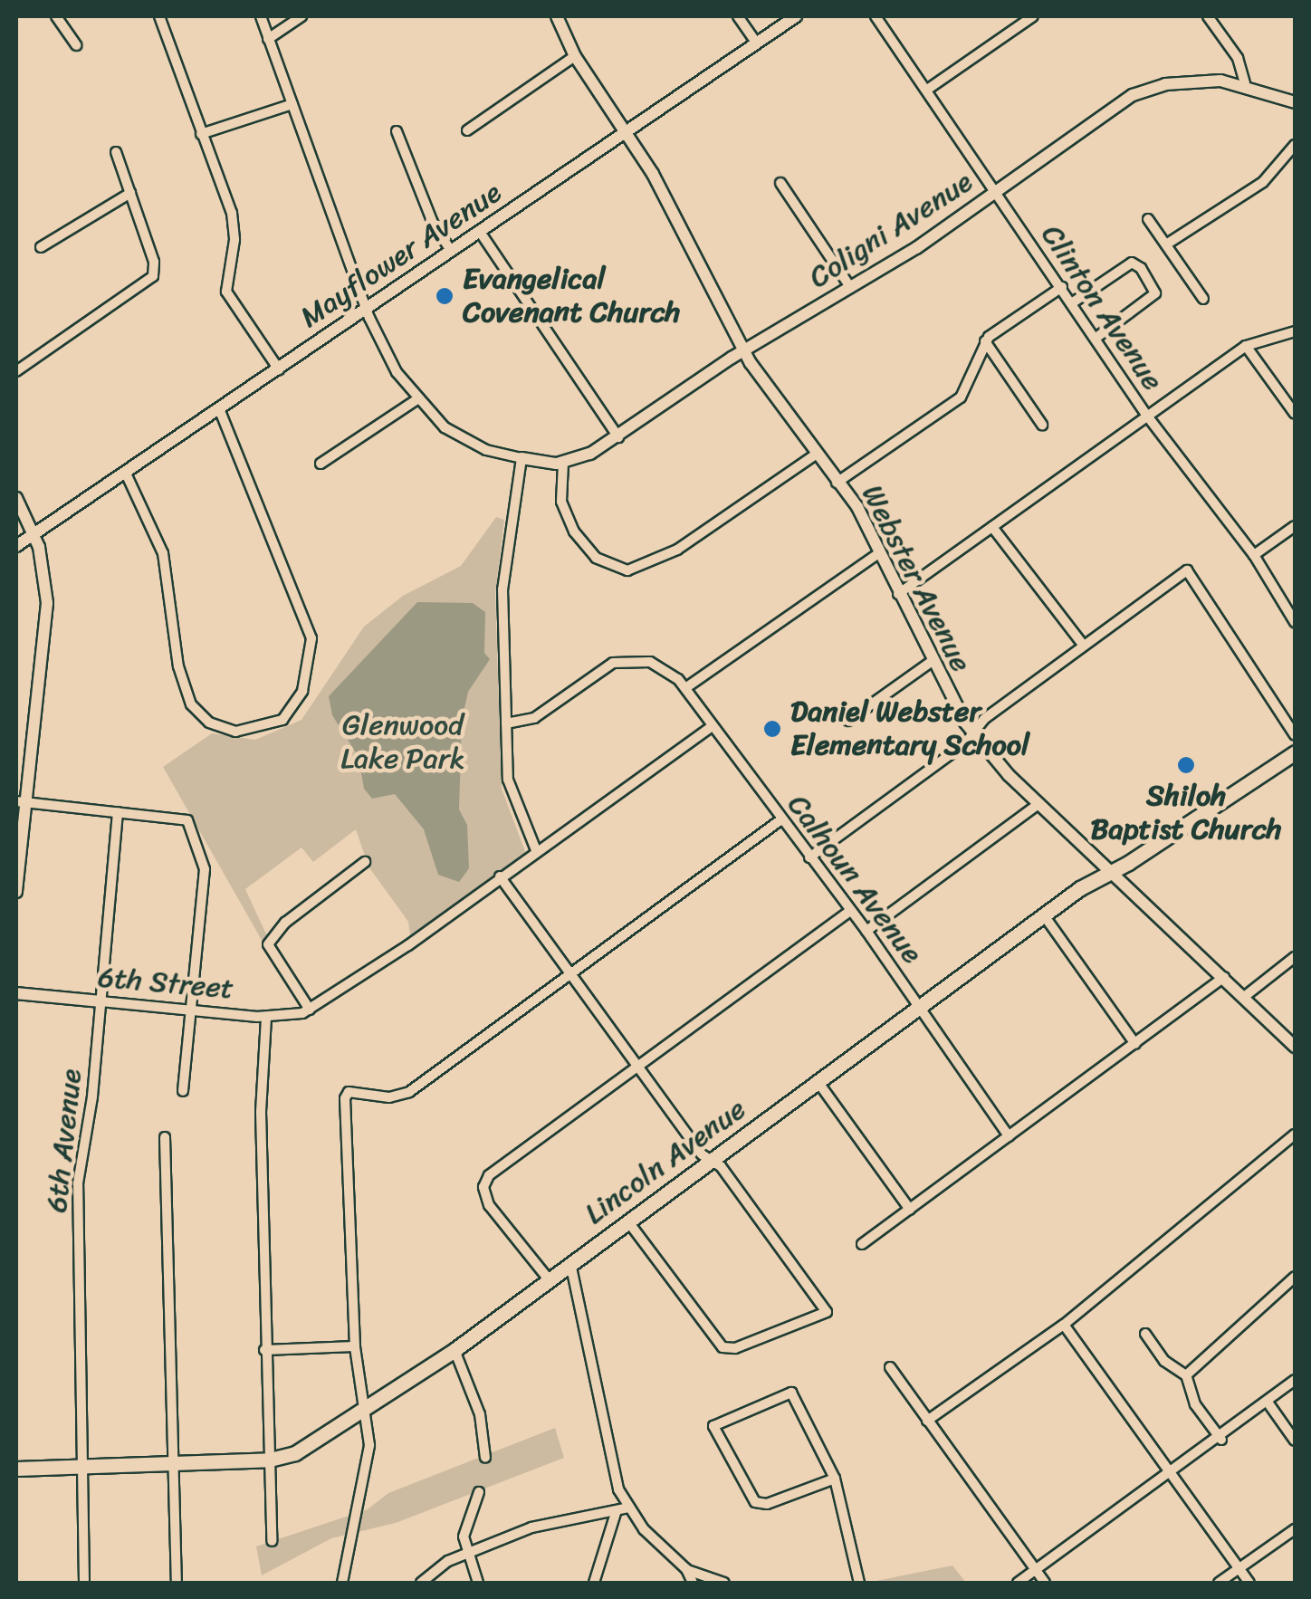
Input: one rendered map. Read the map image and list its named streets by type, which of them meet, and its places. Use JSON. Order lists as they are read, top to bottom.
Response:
{
  "streets": {
    "main road": ["Lincoln Avenue"],
    "street": [
      "Coligni Avenue",
      "Mayflower Avenue",
      "Clinton Avenue",
      "Webster Avenue",
      "Calhoun Avenue",
      "6th Street",
      "6th Avenue"
    ]
  },
  "crossings": [
    ["Coligni Avenue", "Clinton Avenue"],
    ["Coligni Avenue", "Webster Avenue"],
    ["Mayflower Avenue", "Webster Avenue"],
    ["Webster Avenue", "Lincoln Avenue"],
    ["Calhoun Avenue", "Lincoln Avenue"],
    ["6th Street", "6th Avenue"],
    ["6th Avenue", "Lincoln Avenue"]
  ],
  "parks": ["Glenwood Lake Park"],
  "places": ["Evangelical Covenant Church", "Daniel Webster Elementary School", "Shiloh Baptist Church"]
}
